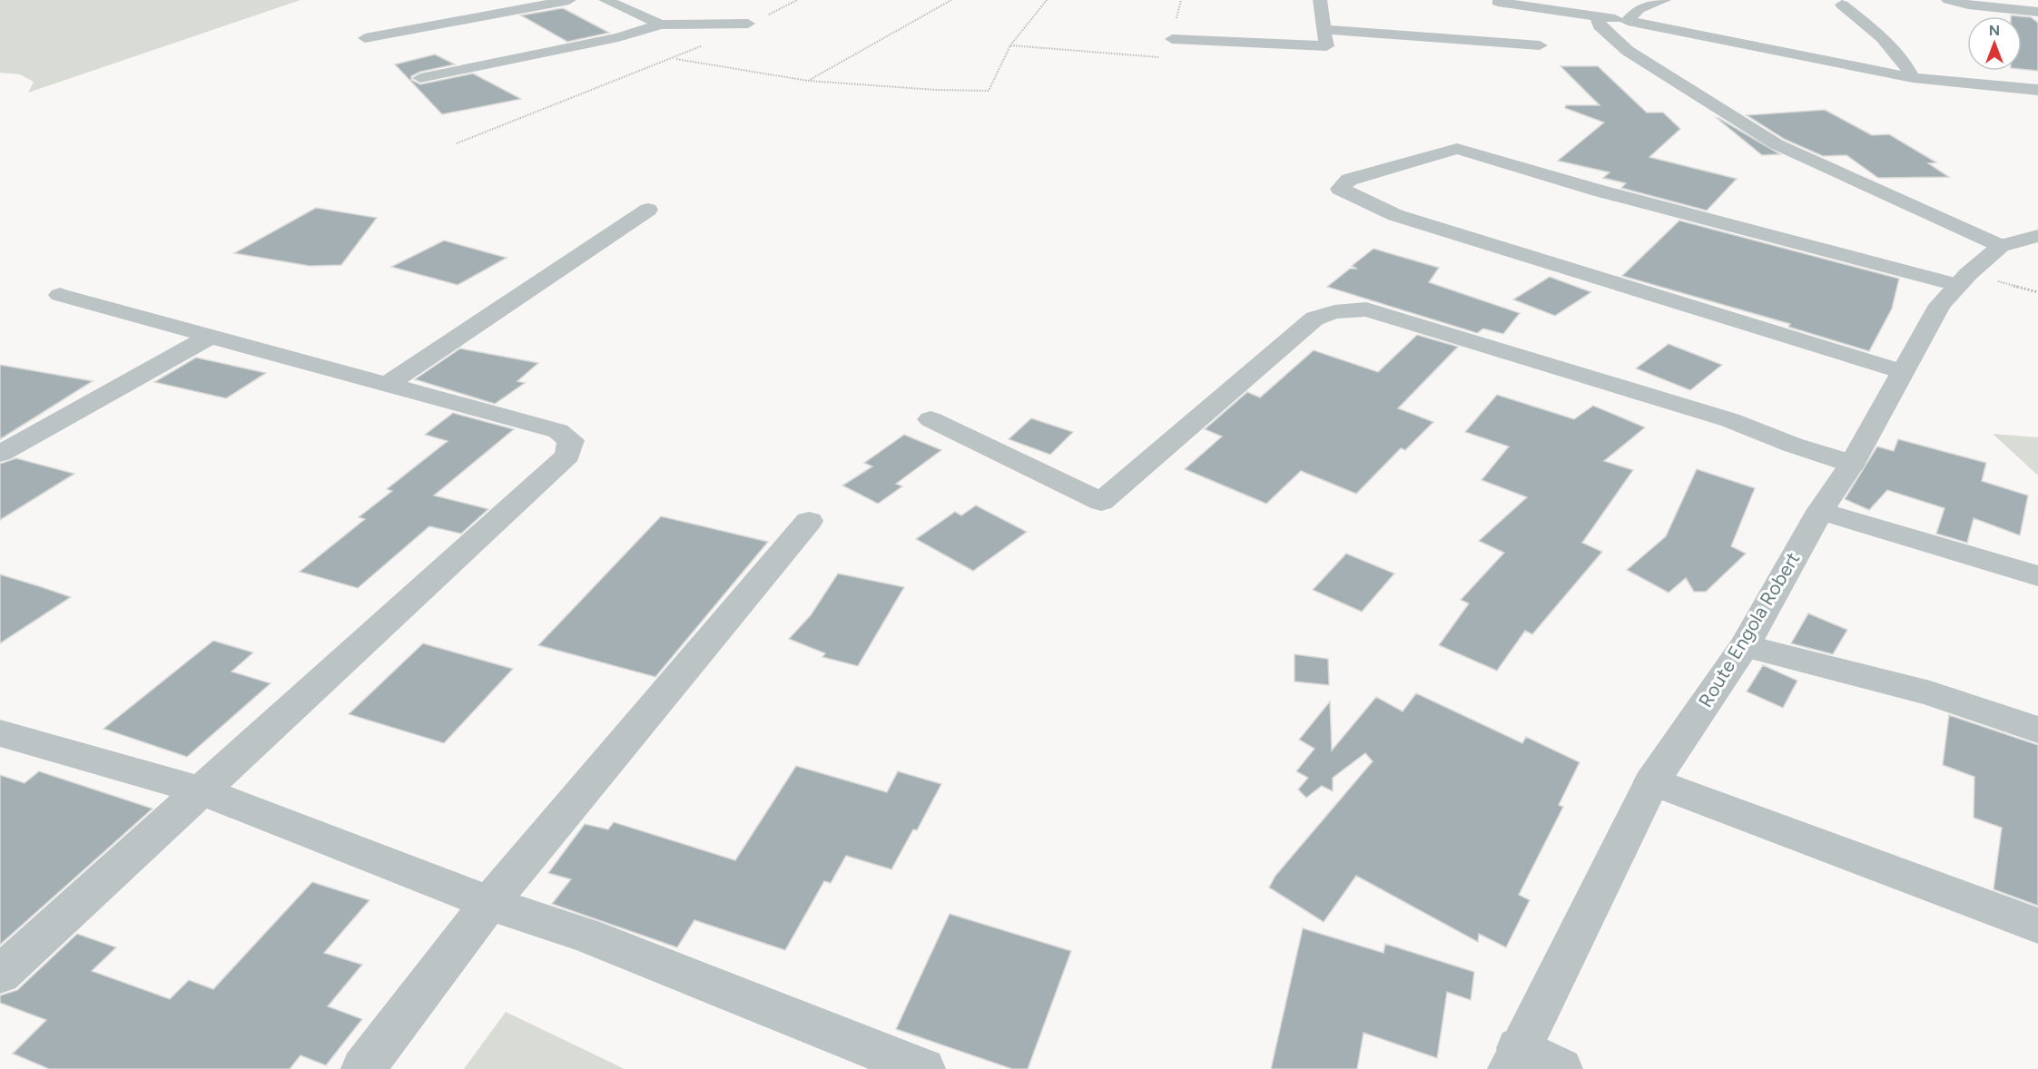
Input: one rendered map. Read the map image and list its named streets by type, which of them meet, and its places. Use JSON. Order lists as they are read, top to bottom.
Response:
{
  "streets": {
    "street": ["Route Engola Robert"]
  },
  "north": "top"
}
